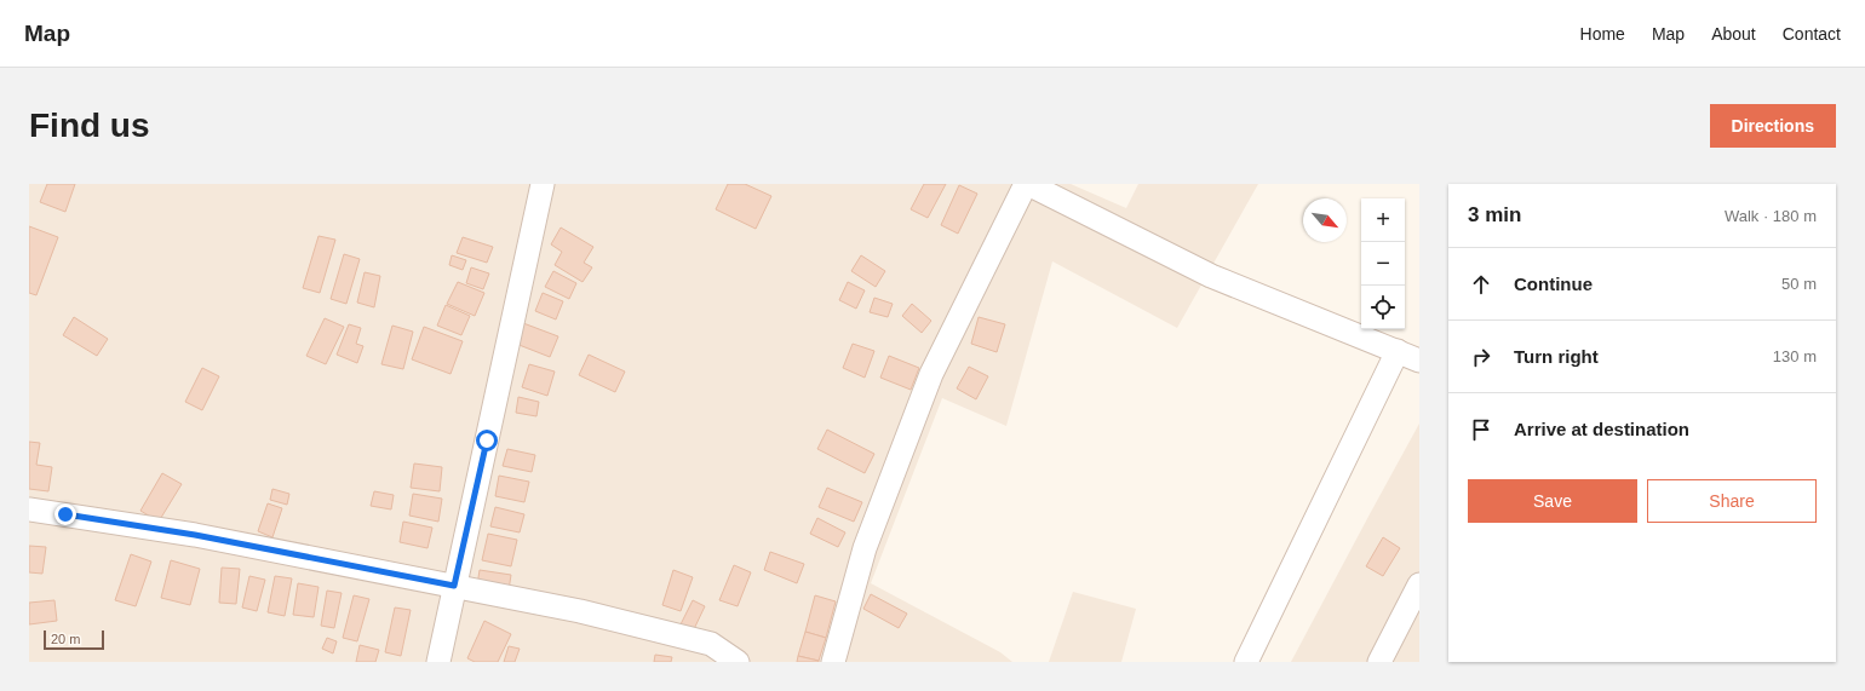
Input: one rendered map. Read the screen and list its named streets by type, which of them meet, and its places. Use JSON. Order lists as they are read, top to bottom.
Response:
{
  "scale_bar": "20 m",
  "north": "bottom right",
  "page": {
    "header": "Map",
    "nav": [
      "Home",
      "Map",
      "About",
      "Contact"
    ],
    "buttons": [
      "Directions",
      ["Save", "Share"]
    ],
    "title": "Find us",
    "heading": ["3 min", "Walk · 180 m"],
    "map_buttons": ["+", "−"],
    "list": [
      ["Continue", "50 m"],
      ["Turn right", "130 m"],
      "Arrive at destination"
    ],
    "scale": "20 m"
  }
}
